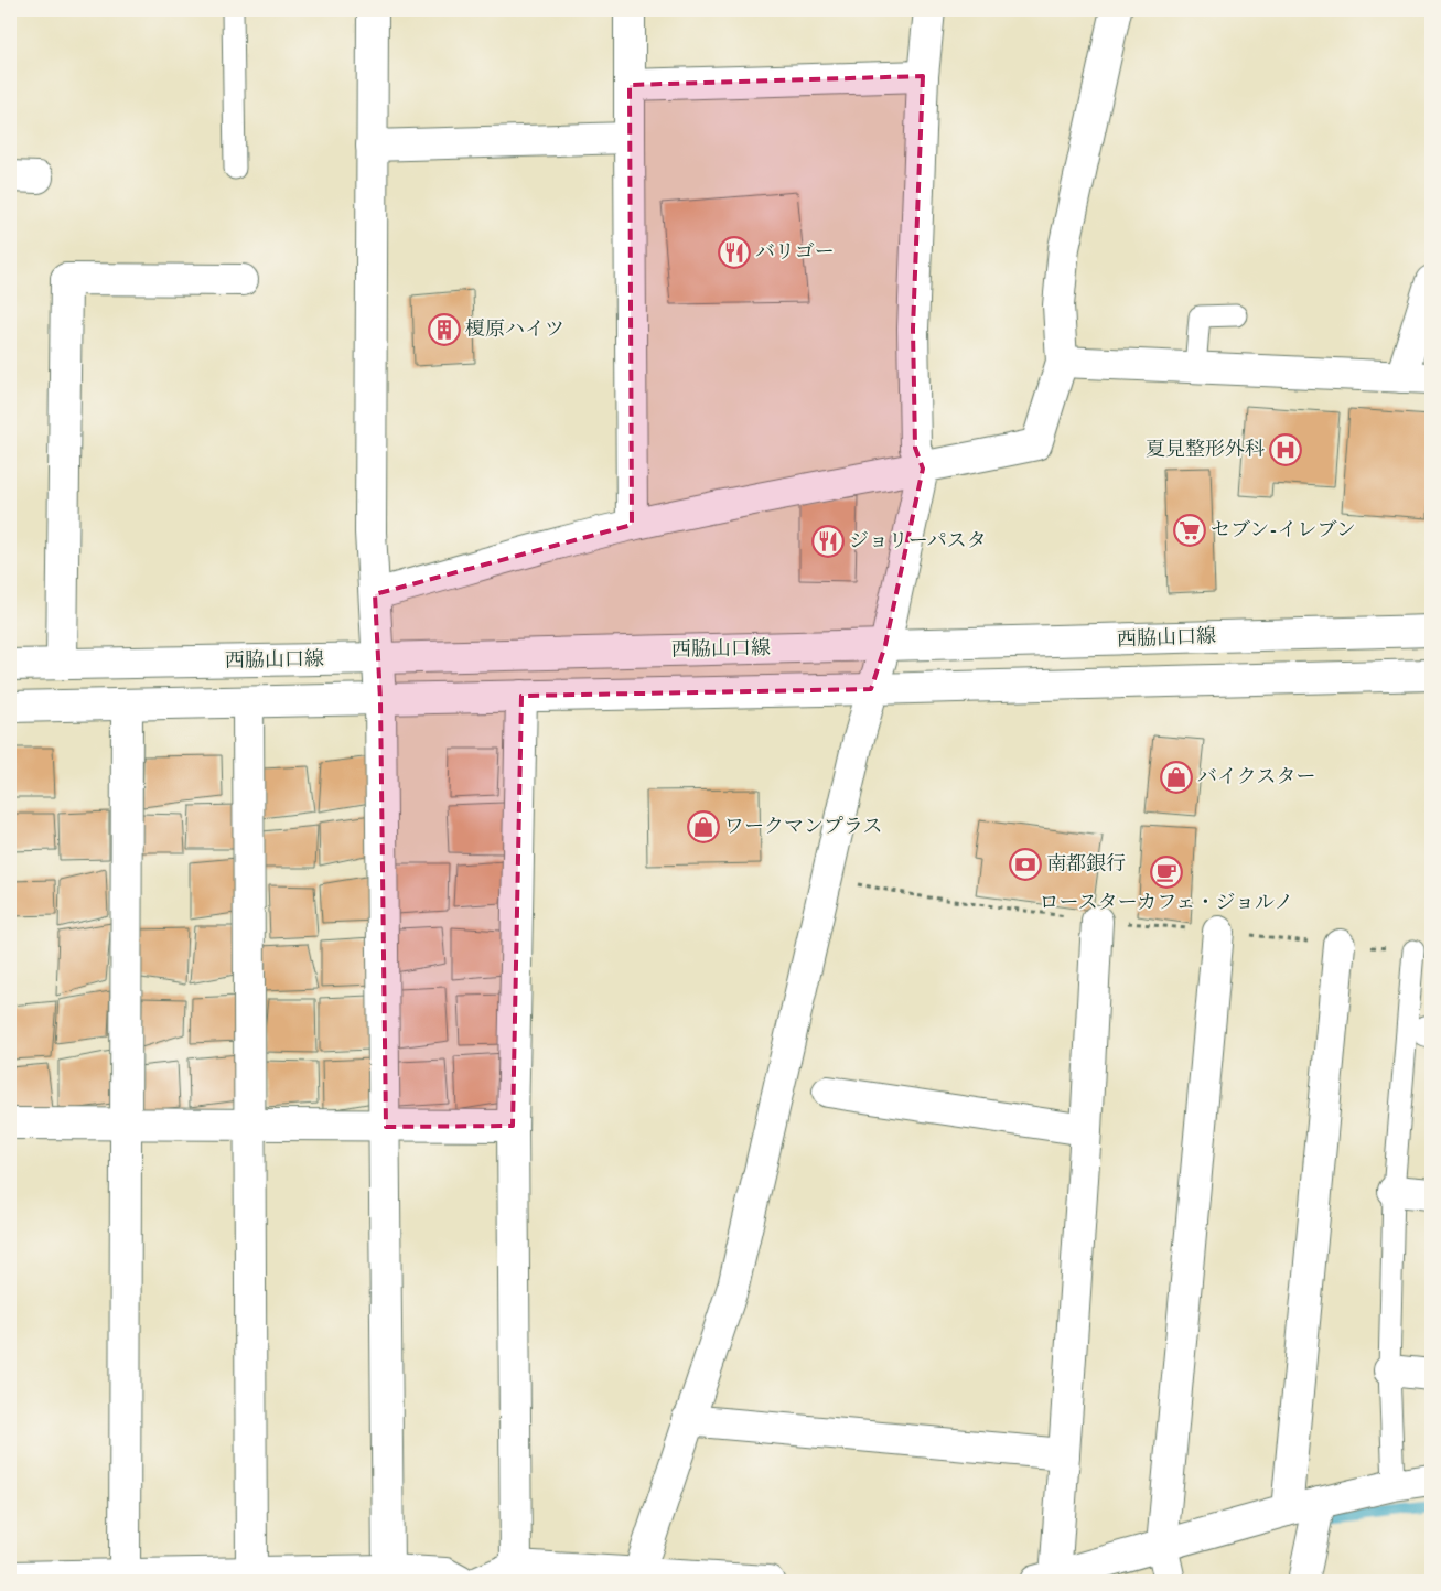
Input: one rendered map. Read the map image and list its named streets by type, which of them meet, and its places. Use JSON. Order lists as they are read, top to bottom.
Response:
{
  "streets": {
    "street": ["西脇山口線"]
  },
  "places": {
    "restaurant": ["バリゴー", "ジョリーパスタ"],
    "building": ["榎原ハイツ"],
    "hospital": ["夏見整形外科"],
    "supermarket": ["セブン-イレブン"],
    "shop": ["バイクスター", "ワークマンプラス"],
    "bank": ["南都銀行"],
    "cafe": ["ロースターカフェ・ジョルノ"]
  }
}
